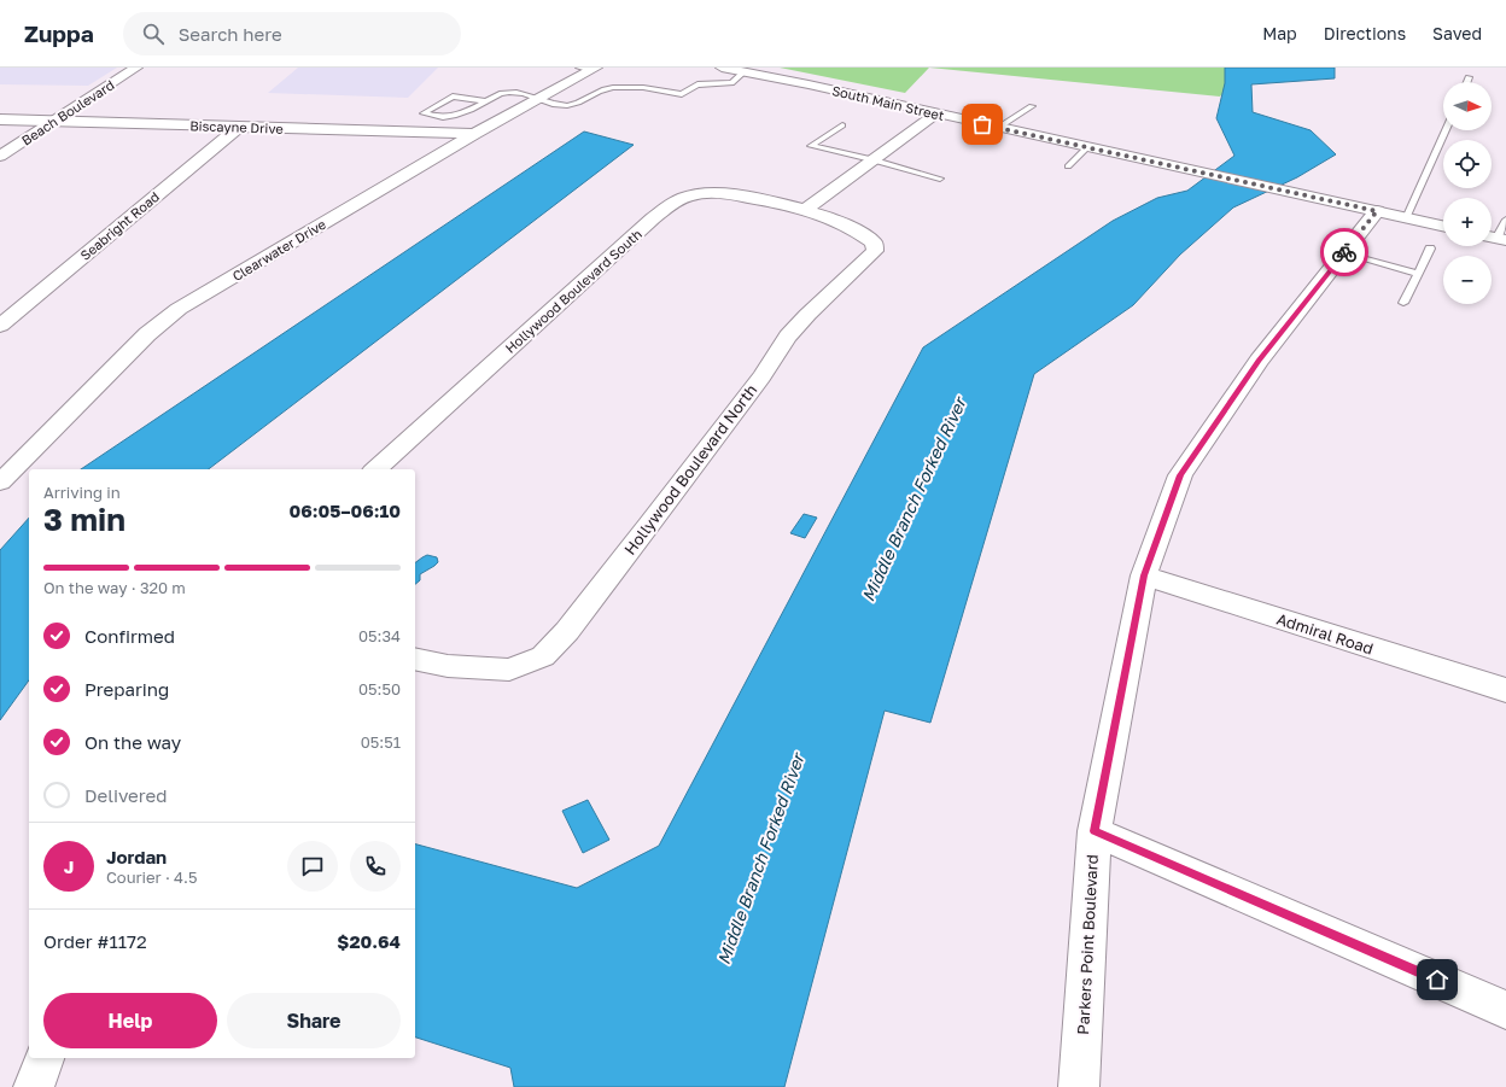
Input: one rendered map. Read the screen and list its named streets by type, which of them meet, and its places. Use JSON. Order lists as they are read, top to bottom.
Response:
{
  "streets": {
    "main road": [
      "South Main Street",
      "Beach Boulevard",
      "Biscayne Drive",
      "Seabright Road",
      "Clearwater Drive",
      "Hollywood Boulevard South",
      "Hollywood Boulevard North",
      "Admiral Road",
      "Parkers Point Boulevard"
    ]
  },
  "crossings": [
    ["South Main Street", "Parkers Point Boulevard"],
    ["Beach Boulevard", "Biscayne Drive"],
    ["Biscayne Drive", "Seabright Road"],
    ["Biscayne Drive", "Clearwater Drive"],
    ["Hollywood Boulevard South", "Hollywood Boulevard North"],
    ["Admiral Road", "Parkers Point Boulevard"]
  ],
  "water": ["Middle Branch Forked River"],
  "north": "right",
  "page": {
    "header": "Zuppa",
    "search": "Search here",
    "nav": ["Map", "Directions", "Saved"],
    "map_buttons": ["+", "−"],
    "heading": ["3 min", "Arriving in", "06:05–06:10"],
    "panel": [
      "Jordan",
      "Courier · 4.5",
      "Order #1172",
      "$20.64"
    ],
    "bar": "On the way · 320 m",
    "list": [
      ["Confirmed", "05:34"],
      ["Preparing", "05:50"],
      ["On the way", "05:51"],
      "Delivered"
    ],
    "round": "J",
    "buttons": ["Help", "Share"]
  }
}
